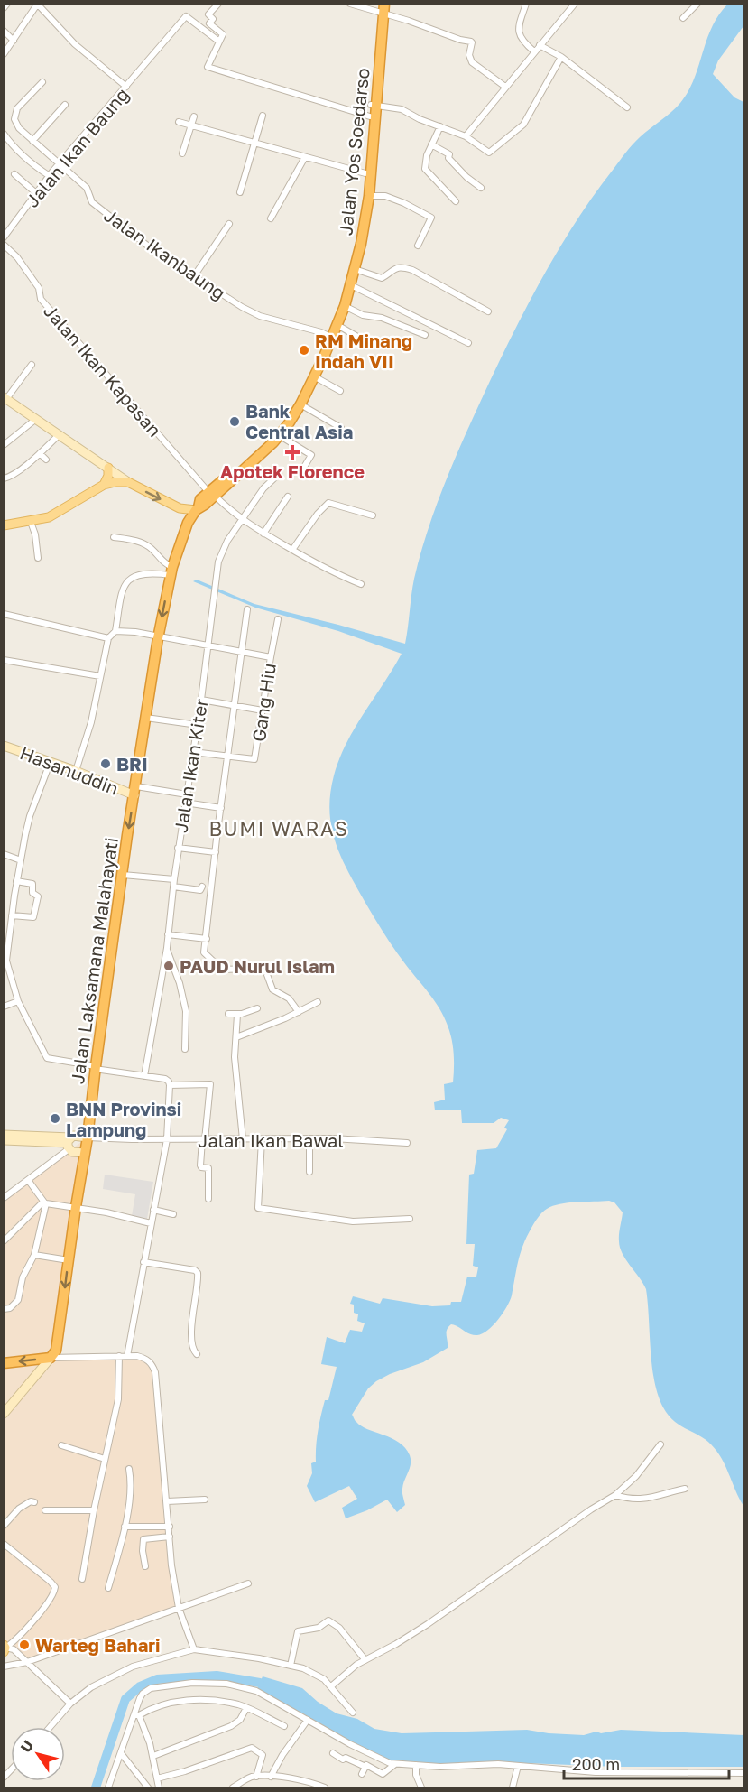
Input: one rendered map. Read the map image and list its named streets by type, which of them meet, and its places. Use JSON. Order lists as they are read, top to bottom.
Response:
{
  "streets": {
    "highway": ["Jalan Yos Soedarso", "Jalan Laksamana Malahayati"],
    "street": [
      "Jalan Ikan Baung",
      "Jalan Ikanbaung",
      "Jalan Ikan Kapasan",
      "Gang Hiu",
      "Jalan Ikan Kiter",
      "Hasanuddin",
      "Jalan Ikan Bawal"
    ]
  },
  "crossings": [
    ["Jalan Ikan Baung", "Jalan Ikanbaung"],
    ["Jalan Yos Soedarso", "Jalan Ikanbaung"],
    ["Jalan Yos Soedarso", "Jalan Ikan Kapasan"],
    ["Jalan Yos Soedarso", "Jalan Laksamana Malahayati"],
    ["Jalan Ikan Kapasan", "Jalan Ikan Kiter"],
    ["Hasanuddin", "Jalan Laksamana Malahayati"],
    ["Jalan Laksamana Malahayati", "Jalan Ikan Bawal"]
  ],
  "districts": ["BUMI WARAS"],
  "places": {
    "other": [
      "RM Minang Indah VII",
      "Bank Central Asia",
      "BRI",
      "PAUD Nurul Islam",
      "BNN Provinsi Lampung",
      "Warteg Bahari"
    ],
    "health": ["Apotek Florence"]
  },
  "scale_bar": "200 m",
  "north": "top left"
}
